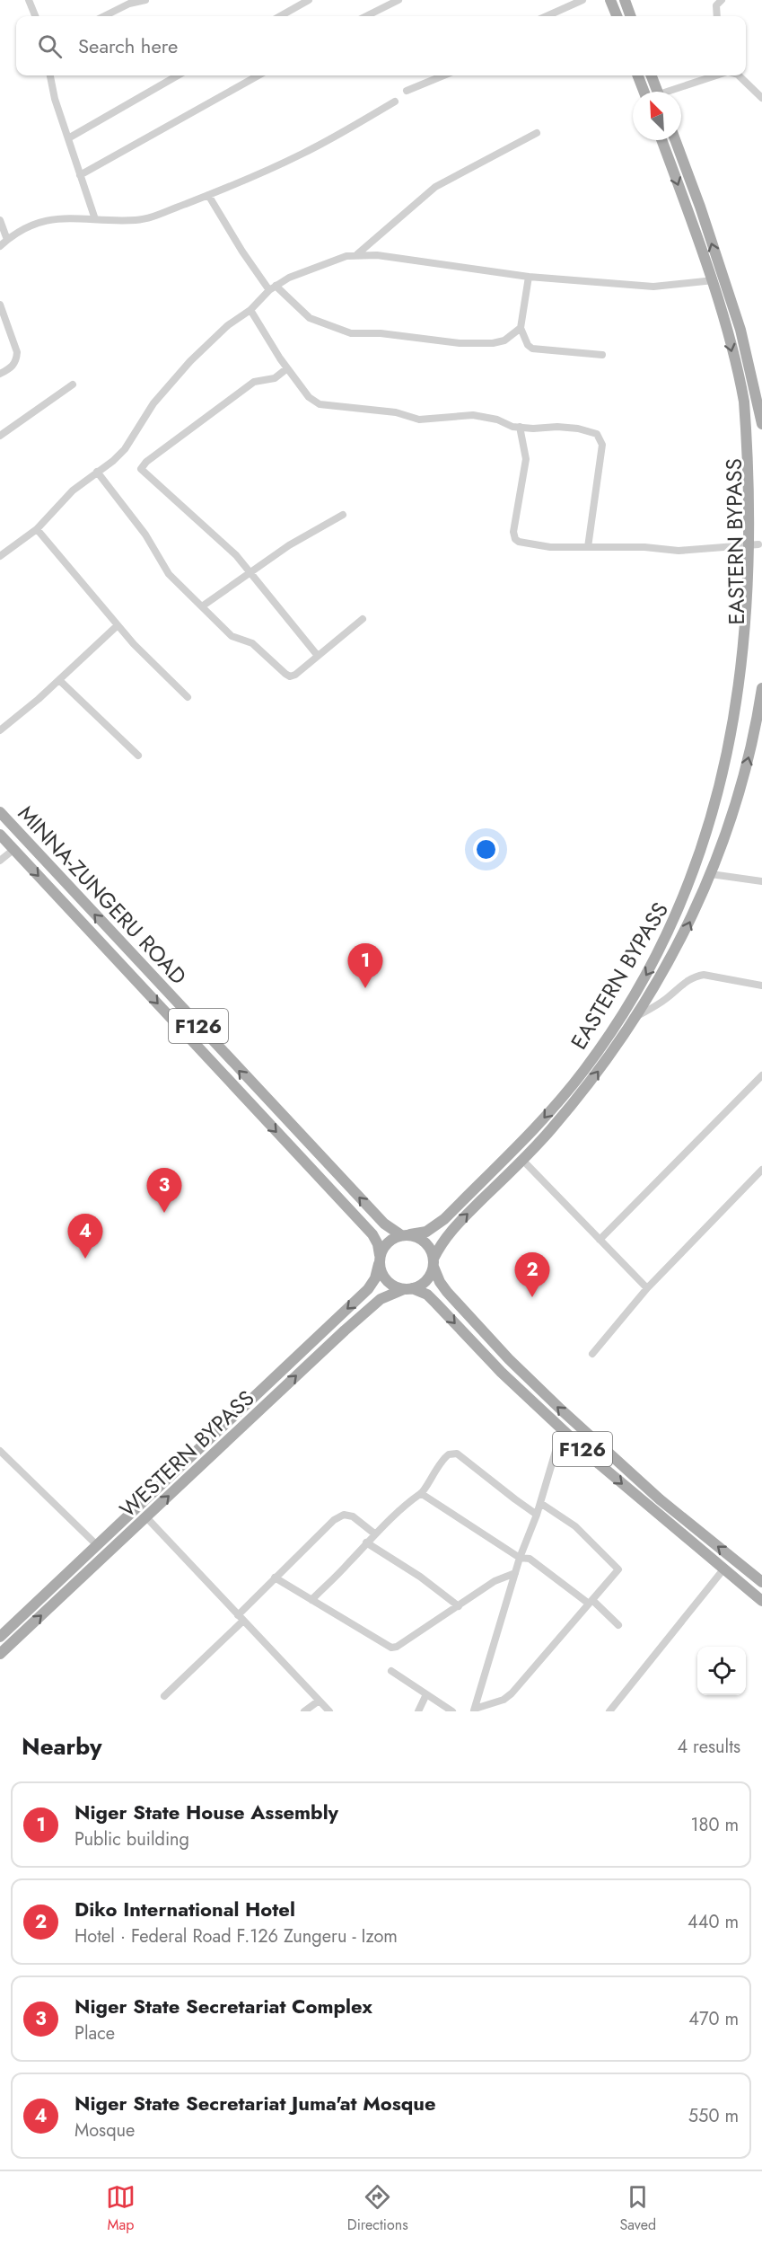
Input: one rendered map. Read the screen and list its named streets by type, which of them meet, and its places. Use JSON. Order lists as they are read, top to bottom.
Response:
{
  "streets": {
    "main road": [
      "EASTERN BYPASS",
      "MINNA-ZUNGERU ROAD",
      "F126",
      "WESTERN BYPASS"
    ]
  },
  "crossings": [
    ["EASTERN BYPASS", "MINNA-ZUNGERU ROAD"],
    ["EASTERN BYPASS", "F126"],
    ["EASTERN BYPASS", "WESTERN BYPASS"],
    ["MINNA-ZUNGERU ROAD", "F126"],
    ["MINNA-ZUNGERU ROAD", "WESTERN BYPASS"],
    ["F126", "WESTERN BYPASS"]
  ],
  "north": "top left",
  "page": {
    "search": "Search here",
    "pins": [
      "1",
      "3",
      "4",
      "2"
    ],
    "heading": ["Nearby", "4 results"],
    "list": [
      {
        "mark": "1",
        "name": "Niger State House Assembly",
        "note": "Public building",
        "value": "180 m"
      },
      {
        "mark": "2",
        "name": "Diko International Hotel",
        "note": "Hotel · Federal Road F.126 Zungeru - Izom",
        "value": "440 m"
      },
      {
        "mark": "3",
        "name": "Niger State Secretariat Complex",
        "note": "Place",
        "value": "470 m"
      },
      {
        "mark": "4",
        "name": "Niger State Secretariat Juma'at Mosque",
        "note": "Mosque",
        "value": "550 m"
      }
    ],
    "nav": ["Map", "Directions", "Saved"]
  }
}
